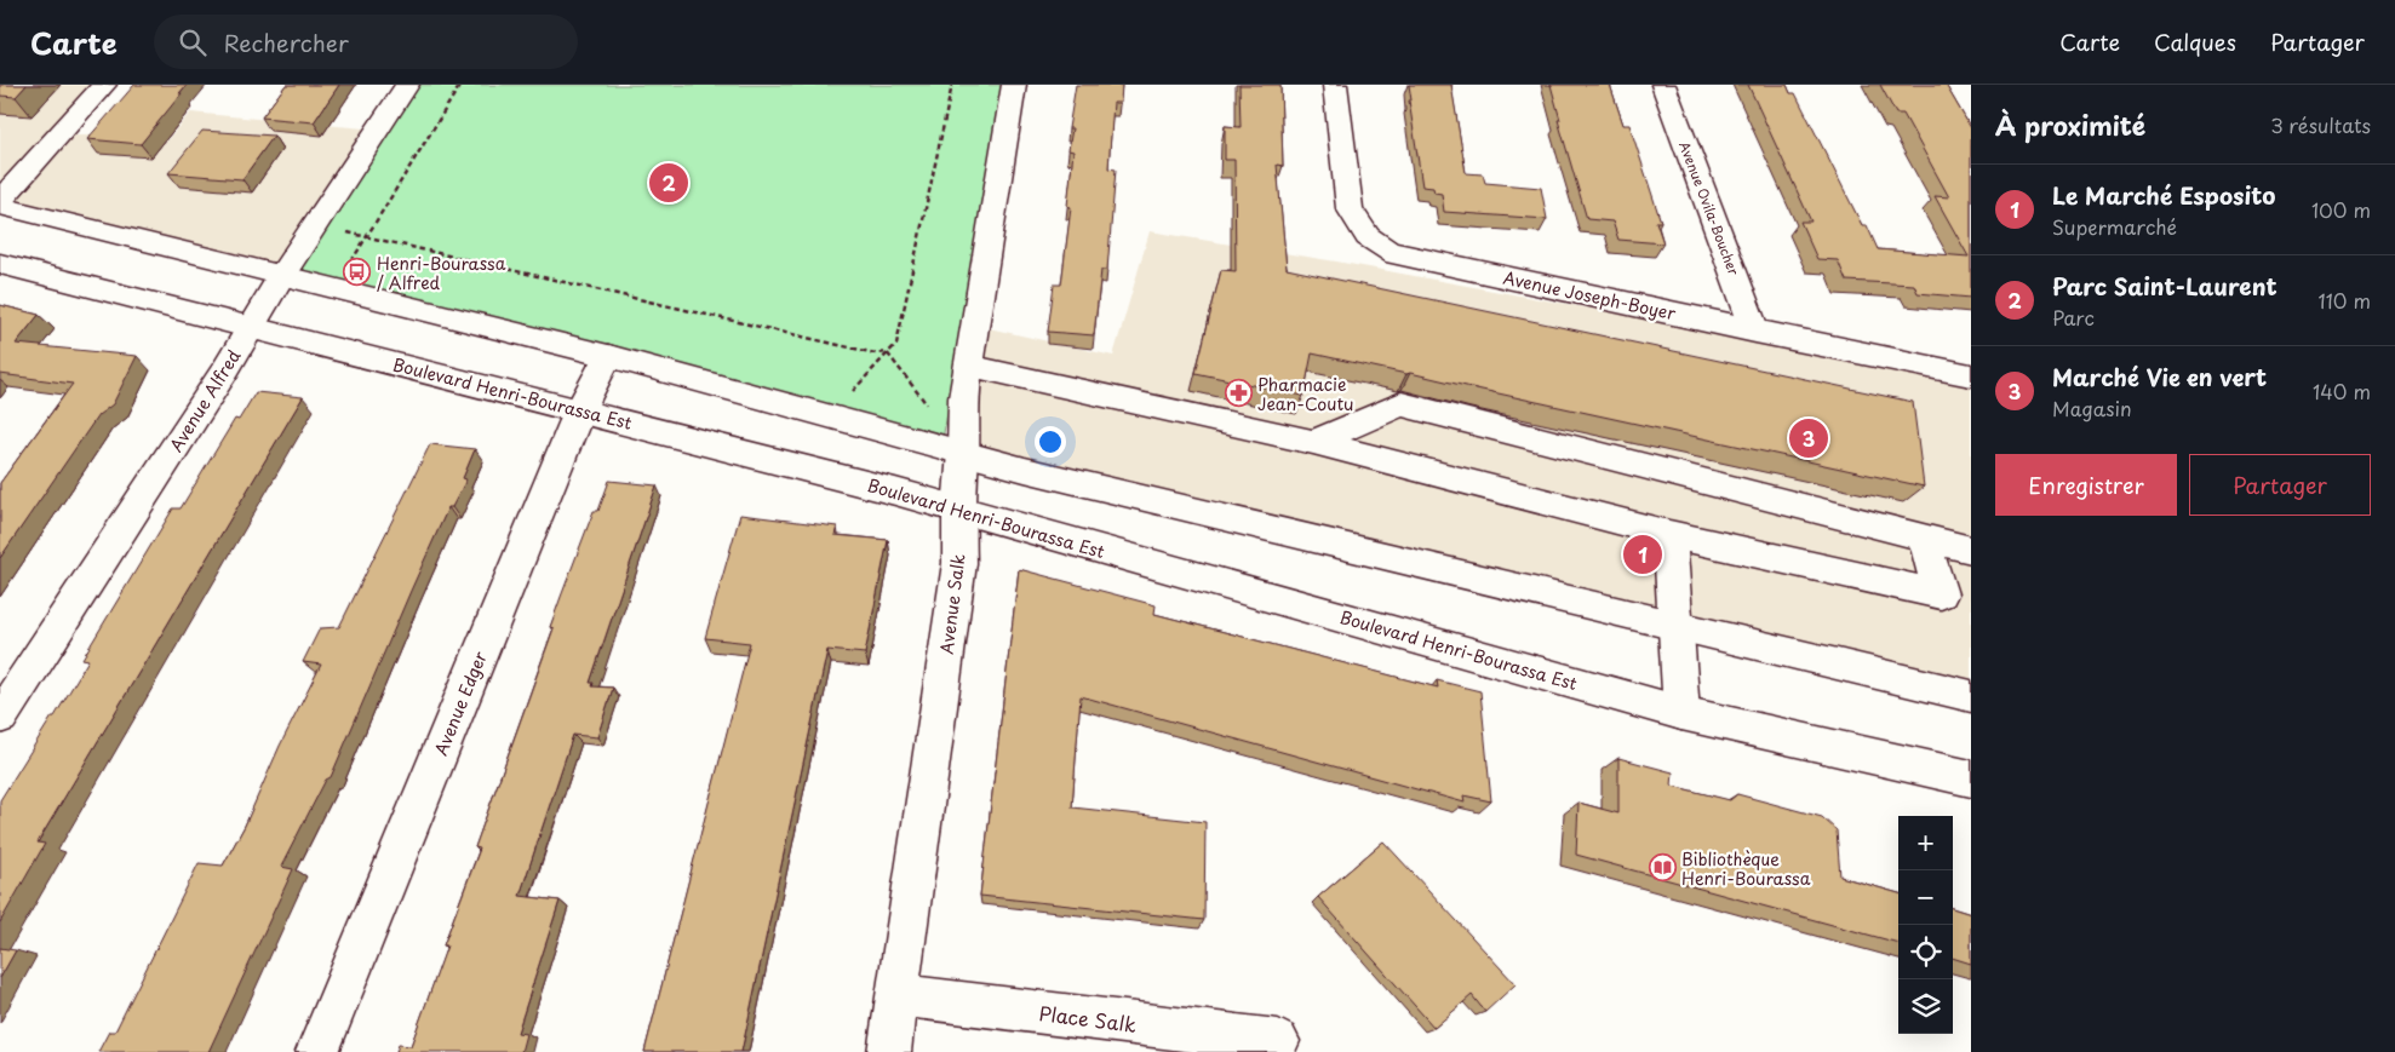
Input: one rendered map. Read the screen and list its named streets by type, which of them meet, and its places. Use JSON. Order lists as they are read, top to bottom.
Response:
{
  "streets": {
    "street": [
      "Avenue Ovila-Boucher",
      "Avenue Joseph-Boyer",
      "Boulevard Henri-Bourassa Est",
      "Avenue Alfred",
      "Avenue Salk",
      "Avenue Edger",
      "Place Salk"
    ]
  },
  "crossings": [
    ["Avenue Ovila-Boucher", "Avenue Joseph-Boyer"],
    ["Boulevard Henri-Bourassa Est", "Avenue Alfred"],
    ["Boulevard Henri-Bourassa Est", "Avenue Salk"],
    ["Boulevard Henri-Bourassa Est", "Avenue Edger"],
    ["Avenue Salk", "Place Salk"]
  ],
  "places": {
    "bus stop": ["Henri-Bourassa / Alfred"],
    "pharmacy": ["Pharmacie Jean-Coutu"],
    "library": ["Bibliothèque Henri-Bourassa"]
  },
  "page": {
    "header": "Carte",
    "search": "Rechercher",
    "nav": ["Carte", "Calques", "Partager"],
    "heading": ["À proximité", "3 résultats"],
    "pins": ["2", "3", "1"],
    "list": [
      {
        "mark": "1",
        "name": "Le Marché Esposito",
        "note": "Supermarché",
        "value": "100 m"
      },
      {
        "mark": "2",
        "name": "Parc Saint-Laurent",
        "note": "Parc",
        "value": "110 m"
      },
      {
        "mark": "3",
        "name": "Marché Vie en vert",
        "note": "Magasin",
        "value": "140 m"
      }
    ],
    "buttons": ["Enregistrer", "Partager"],
    "map_buttons": ["+", "−"]
  }
}
